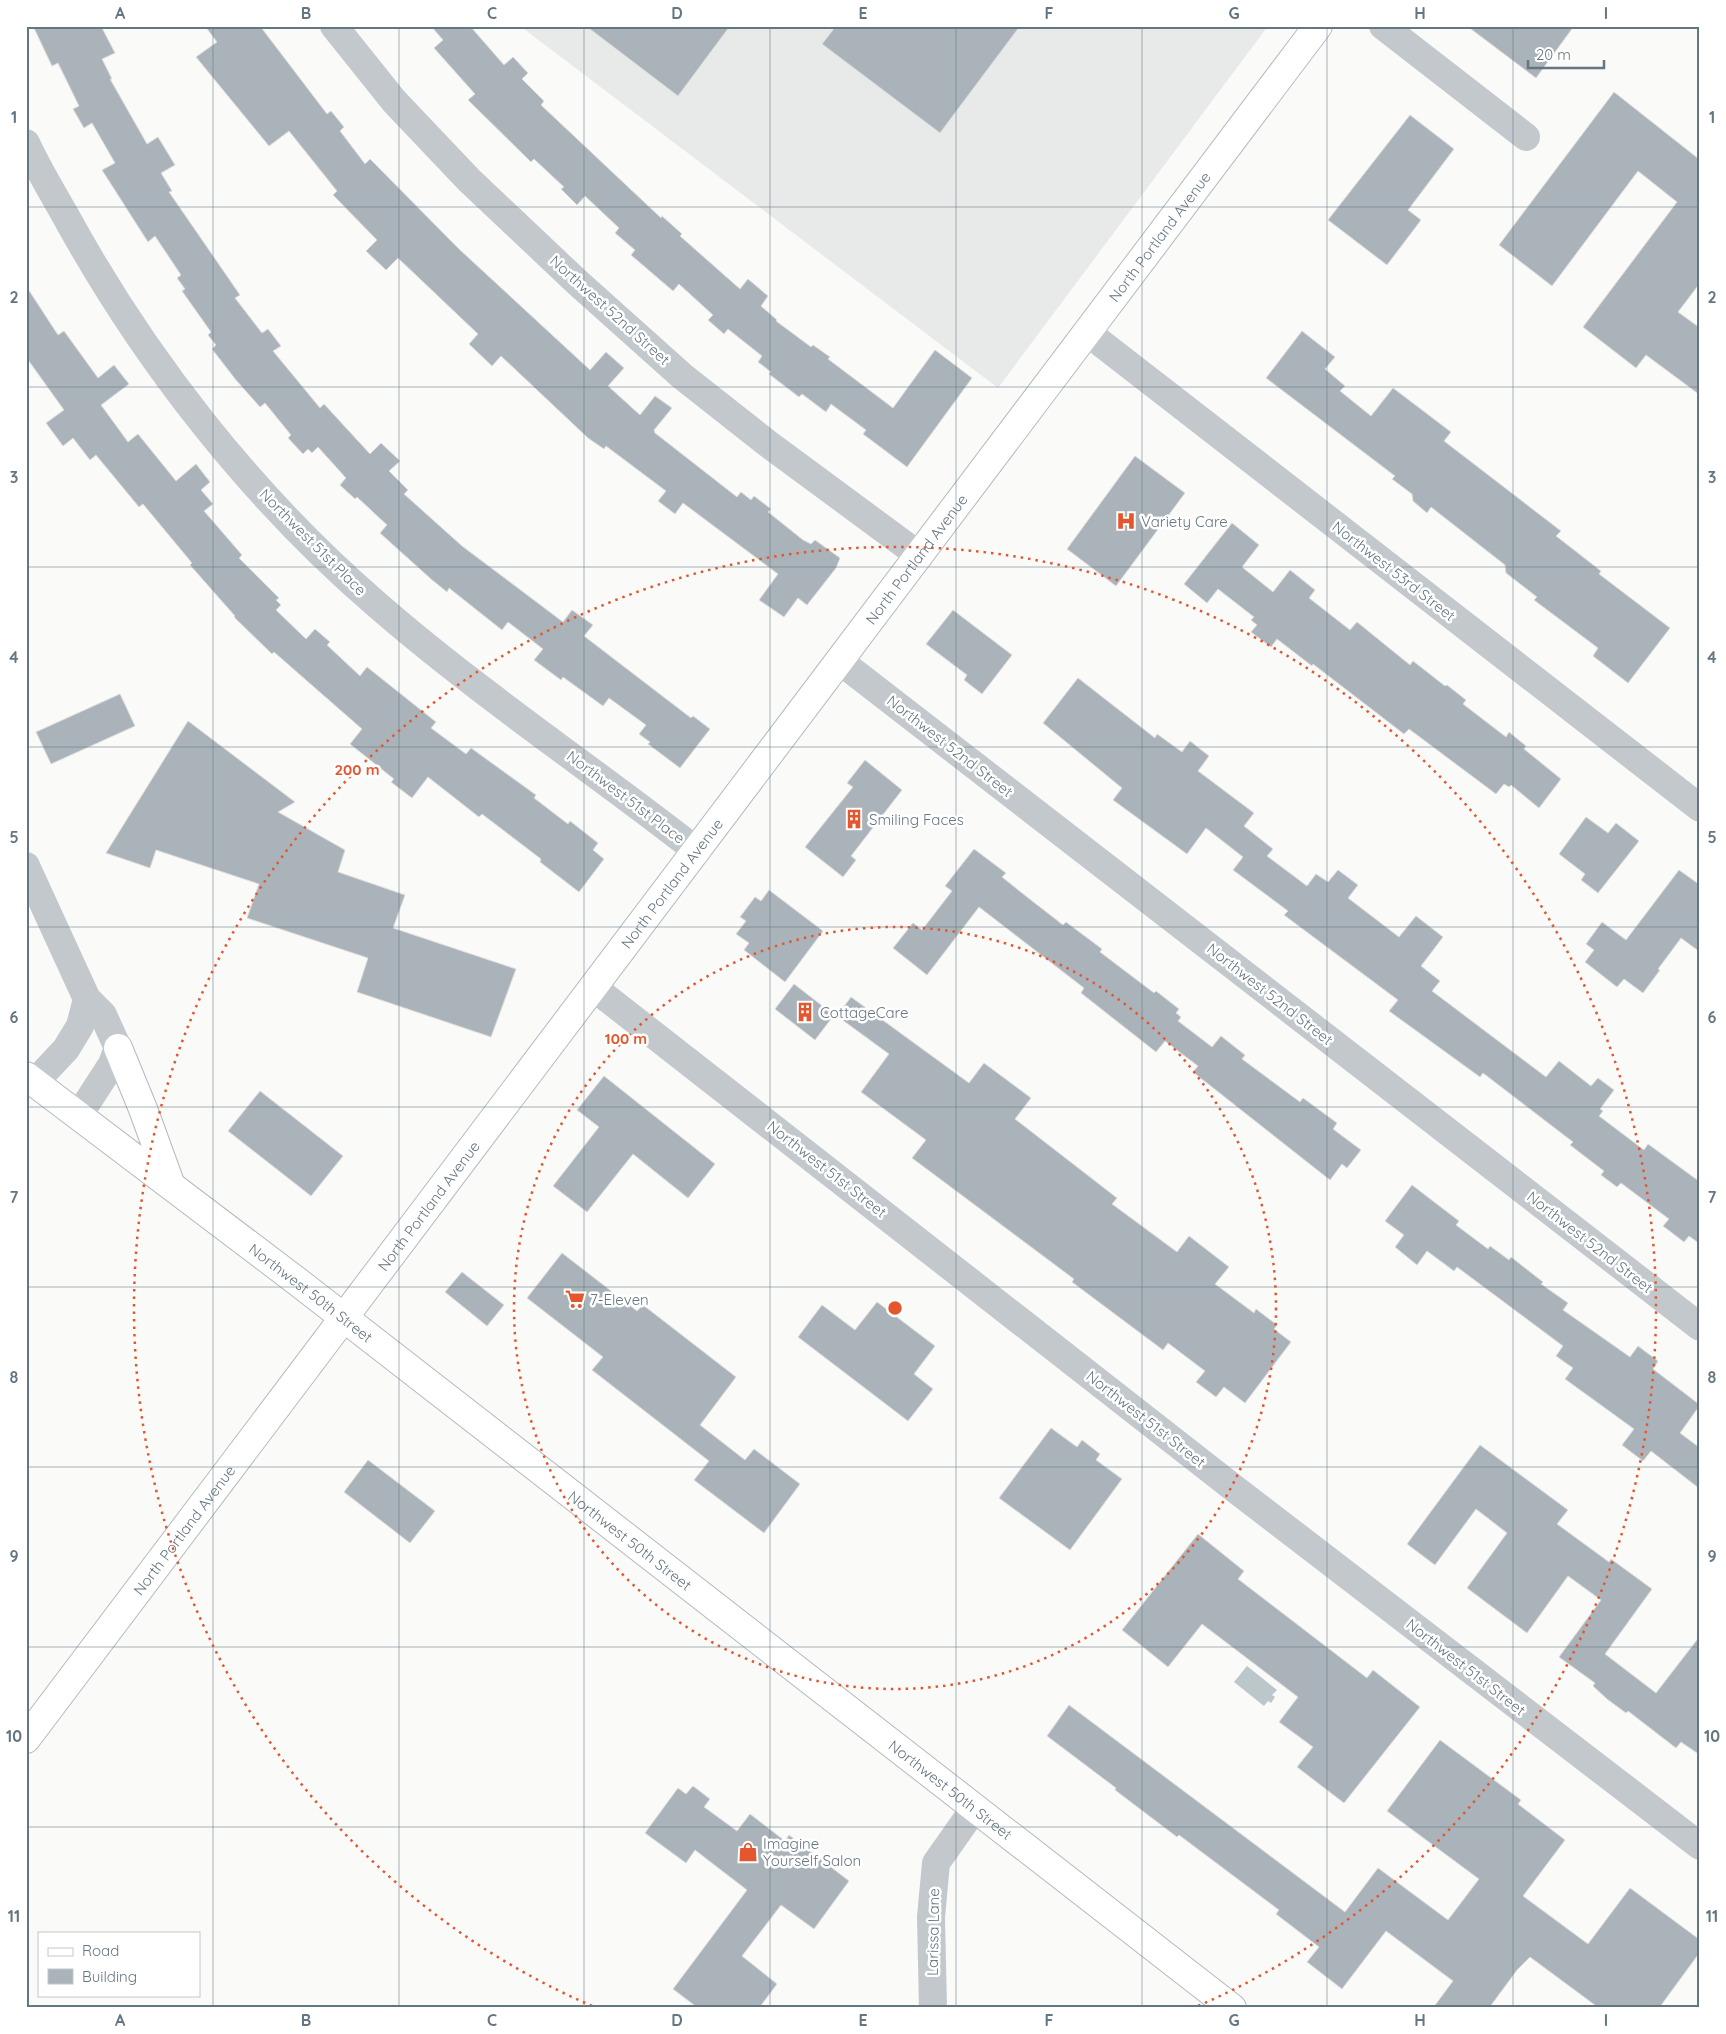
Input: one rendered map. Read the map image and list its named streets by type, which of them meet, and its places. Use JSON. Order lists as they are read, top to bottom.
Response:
{
  "streets": {
    "main road": ["North Portland Avenue", "Northwest 50th Street"],
    "street": [
      "Northwest 52nd Street",
      "Northwest 51st Place",
      "Northwest 53rd Street",
      "Northwest 51st Street",
      "Larissa Lane"
    ]
  },
  "crossings": [
    ["North Portland Avenue", "Northwest 52nd Street"],
    ["North Portland Avenue", "Northwest 51st Place"],
    ["North Portland Avenue", "Northwest 53rd Street"],
    ["North Portland Avenue", "Northwest 51st Street"],
    ["North Portland Avenue", "Northwest 50th Street"],
    ["Northwest 50th Street", "Larissa Lane"]
  ],
  "places": {
    "hospital": ["Variety Care"],
    "building": ["Smiling Faces", "CottageCare"],
    "supermarket": ["7-Eleven"],
    "shop": ["Imagine Yourself Salon"]
  },
  "legend": ["Road", "Building"],
  "scale_bar": "20 m",
  "grid": {
    "columns": [
      "A",
      "B",
      "C",
      "D",
      "E",
      "F",
      "G",
      "H",
      "I"
    ],
    "rows": [
      "1",
      "2",
      "3",
      "4",
      "5",
      "6",
      "7",
      "8",
      "9",
      "10",
      "11"
    ]
  },
  "rings": ["200 m", "100 m"]
}
